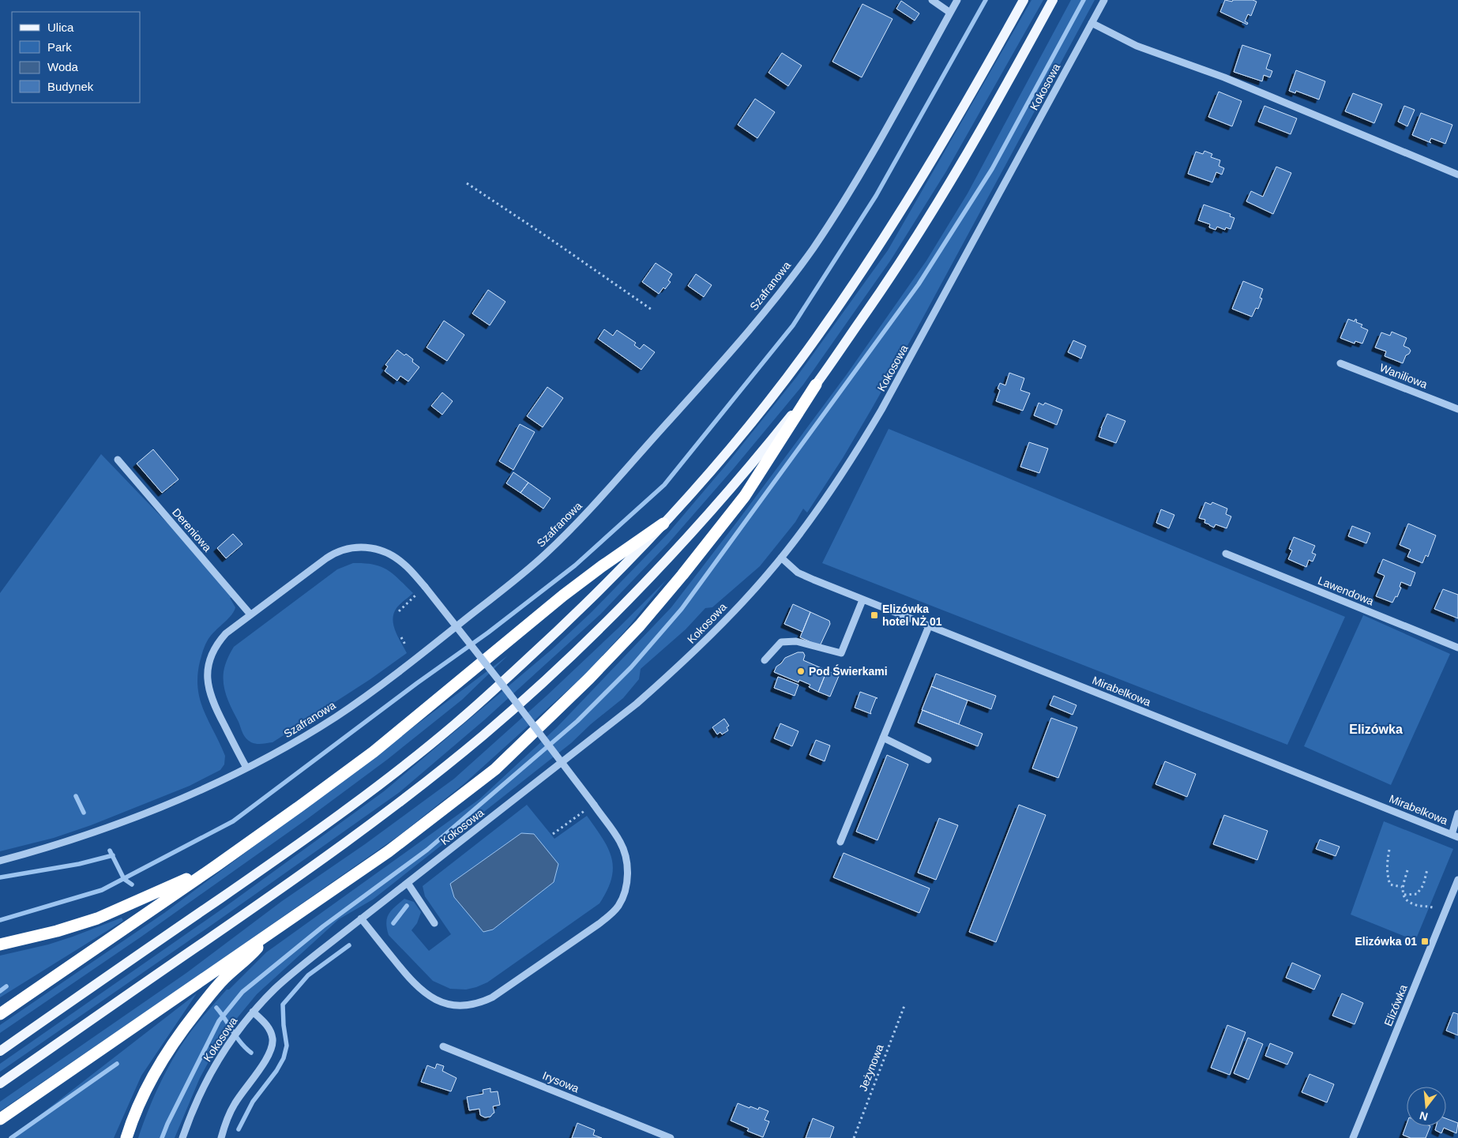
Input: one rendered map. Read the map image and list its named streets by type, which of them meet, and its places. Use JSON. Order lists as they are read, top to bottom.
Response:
{
  "streets": {
    "street": [
      "Kokosowa",
      "Szafranowa",
      "Waniliowa",
      "Dereniowa",
      "Lawendowa",
      "Mirabelkowa",
      "Elizówka",
      "Irysowa"
    ],
    "path": ["Jeżynowa"]
  },
  "crossings": [
    ["Kokosowa", "Mirabelkowa"]
  ],
  "districts": ["Elizówka"],
  "places": {
    "transit": ["Elizówka hotel NŻ 01", "Elizówka 01"],
    "other": ["Pod Świerkami"]
  },
  "legend": [
    "Ulica",
    "Park",
    "Woda",
    "Budynek"
  ],
  "north": "bottom"
}
